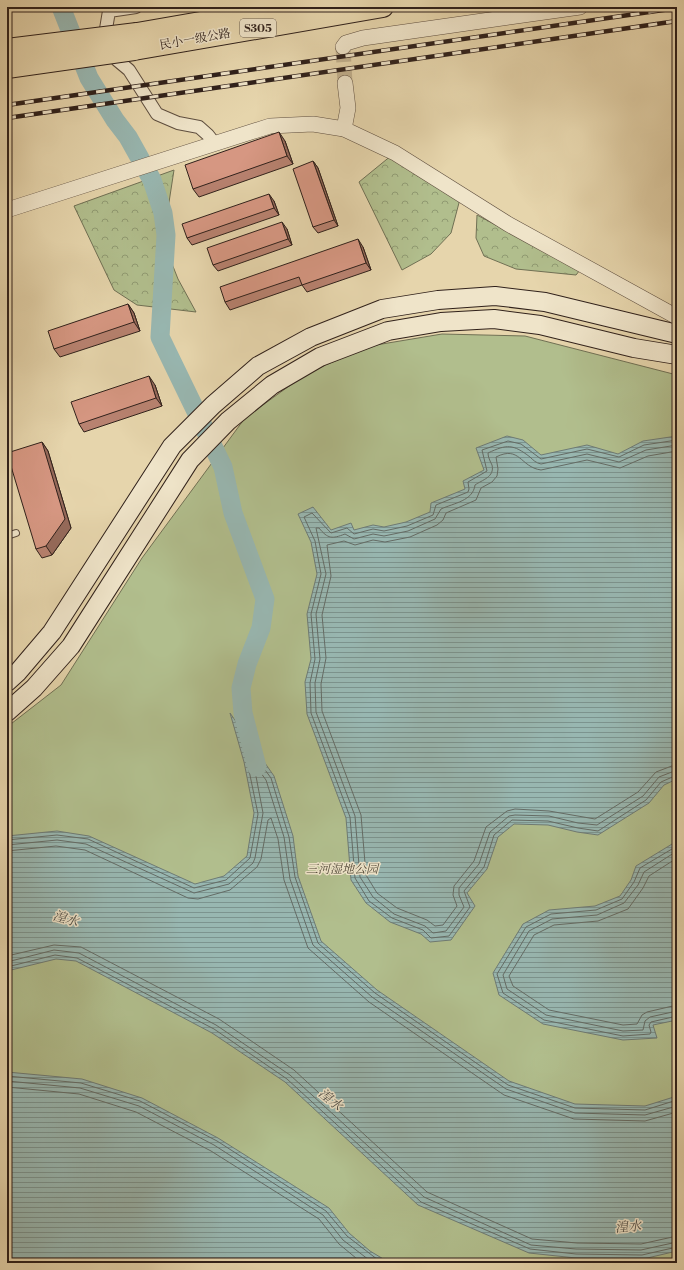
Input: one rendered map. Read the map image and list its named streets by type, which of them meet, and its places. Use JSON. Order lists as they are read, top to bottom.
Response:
{
  "streets": {
    "main road": ["S305", "民小一级公路"]
  },
  "water": ["湟水"],
  "parks": ["三河湿地公园"]
}
